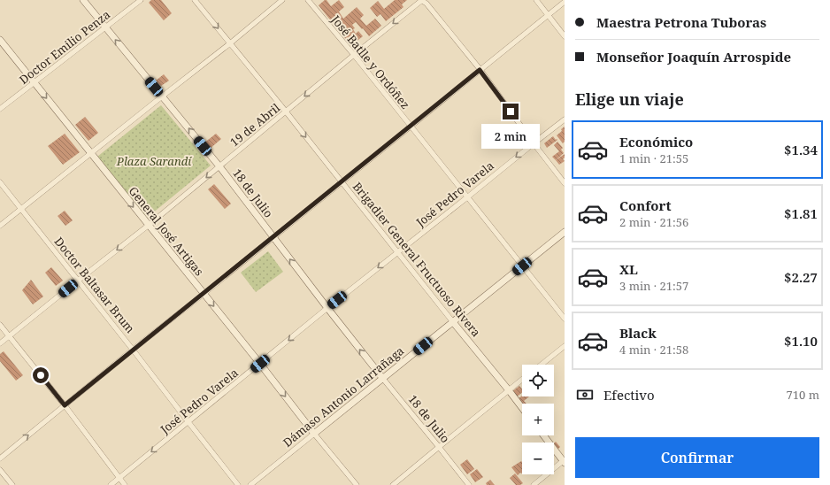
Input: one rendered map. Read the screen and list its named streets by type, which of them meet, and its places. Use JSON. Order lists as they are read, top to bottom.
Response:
{
  "streets": {
    "street": [
      "Doctor Emilio Penza",
      "José Batlle y Ordóñez",
      "19 de Abril",
      "18 de Julio",
      "José Pedro Varela",
      "General José Artigas",
      "Brigadier General Fructuoso Rivera",
      "Doctor Baltasar Brum",
      "Dámaso Antonio Larrañaga"
    ]
  },
  "crossings": [
    ["Doctor Emilio Penza", "18 de Julio"],
    ["Doctor Emilio Penza", "General José Artigas"],
    ["José Batlle y Ordóñez", "19 de Abril"],
    ["José Batlle y Ordóñez", "José Pedro Varela"],
    ["José Batlle y Ordóñez", "Dámaso Antonio Larrañaga"],
    ["19 de Abril", "18 de Julio"],
    ["19 de Abril", "General José Artigas"],
    ["19 de Abril", "Brigadier General Fructuoso Rivera"],
    ["19 de Abril", "Doctor Baltasar Brum"],
    ["18 de Julio", "José Pedro Varela"],
    ["18 de Julio", "Dámaso Antonio Larrañaga"],
    ["José Pedro Varela", "General José Artigas"],
    ["José Pedro Varela", "Brigadier General Fructuoso Rivera"],
    ["José Pedro Varela", "Doctor Baltasar Brum"],
    ["General José Artigas", "Dámaso Antonio Larrañaga"],
    ["Brigadier General Fructuoso Rivera", "Dámaso Antonio Larrañaga"]
  ],
  "one_way": [
    "19 de Abril",
    "18 de Julio",
    "José Pedro Varela",
    "General José Artigas"
  ],
  "parks": ["Plaza Sarandí"],
  "page": {
    "banner": ["Maestra Petrona Tuboras", "Monseñor Joaquín Arrospide"],
    "heading": "Elige un viaje",
    "list": [
      {
        "name": "Económico",
        "note": "1 min · 21:55",
        "value": "$1.34"
      },
      {
        "name": "Confort",
        "note": "2 min · 21:56",
        "value": "$1.81"
      },
      {
        "name": "XL",
        "note": "3 min · 21:57",
        "value": "$2.27"
      },
      {
        "name": "Black",
        "note": "4 min · 21:58",
        "value": "$1.10"
      }
    ],
    "bubble": "2 min",
    "map_buttons": ["+", "−"],
    "pay": ["Efectivo", "710 m"],
    "buttons": "Confirmar"
  }
}
